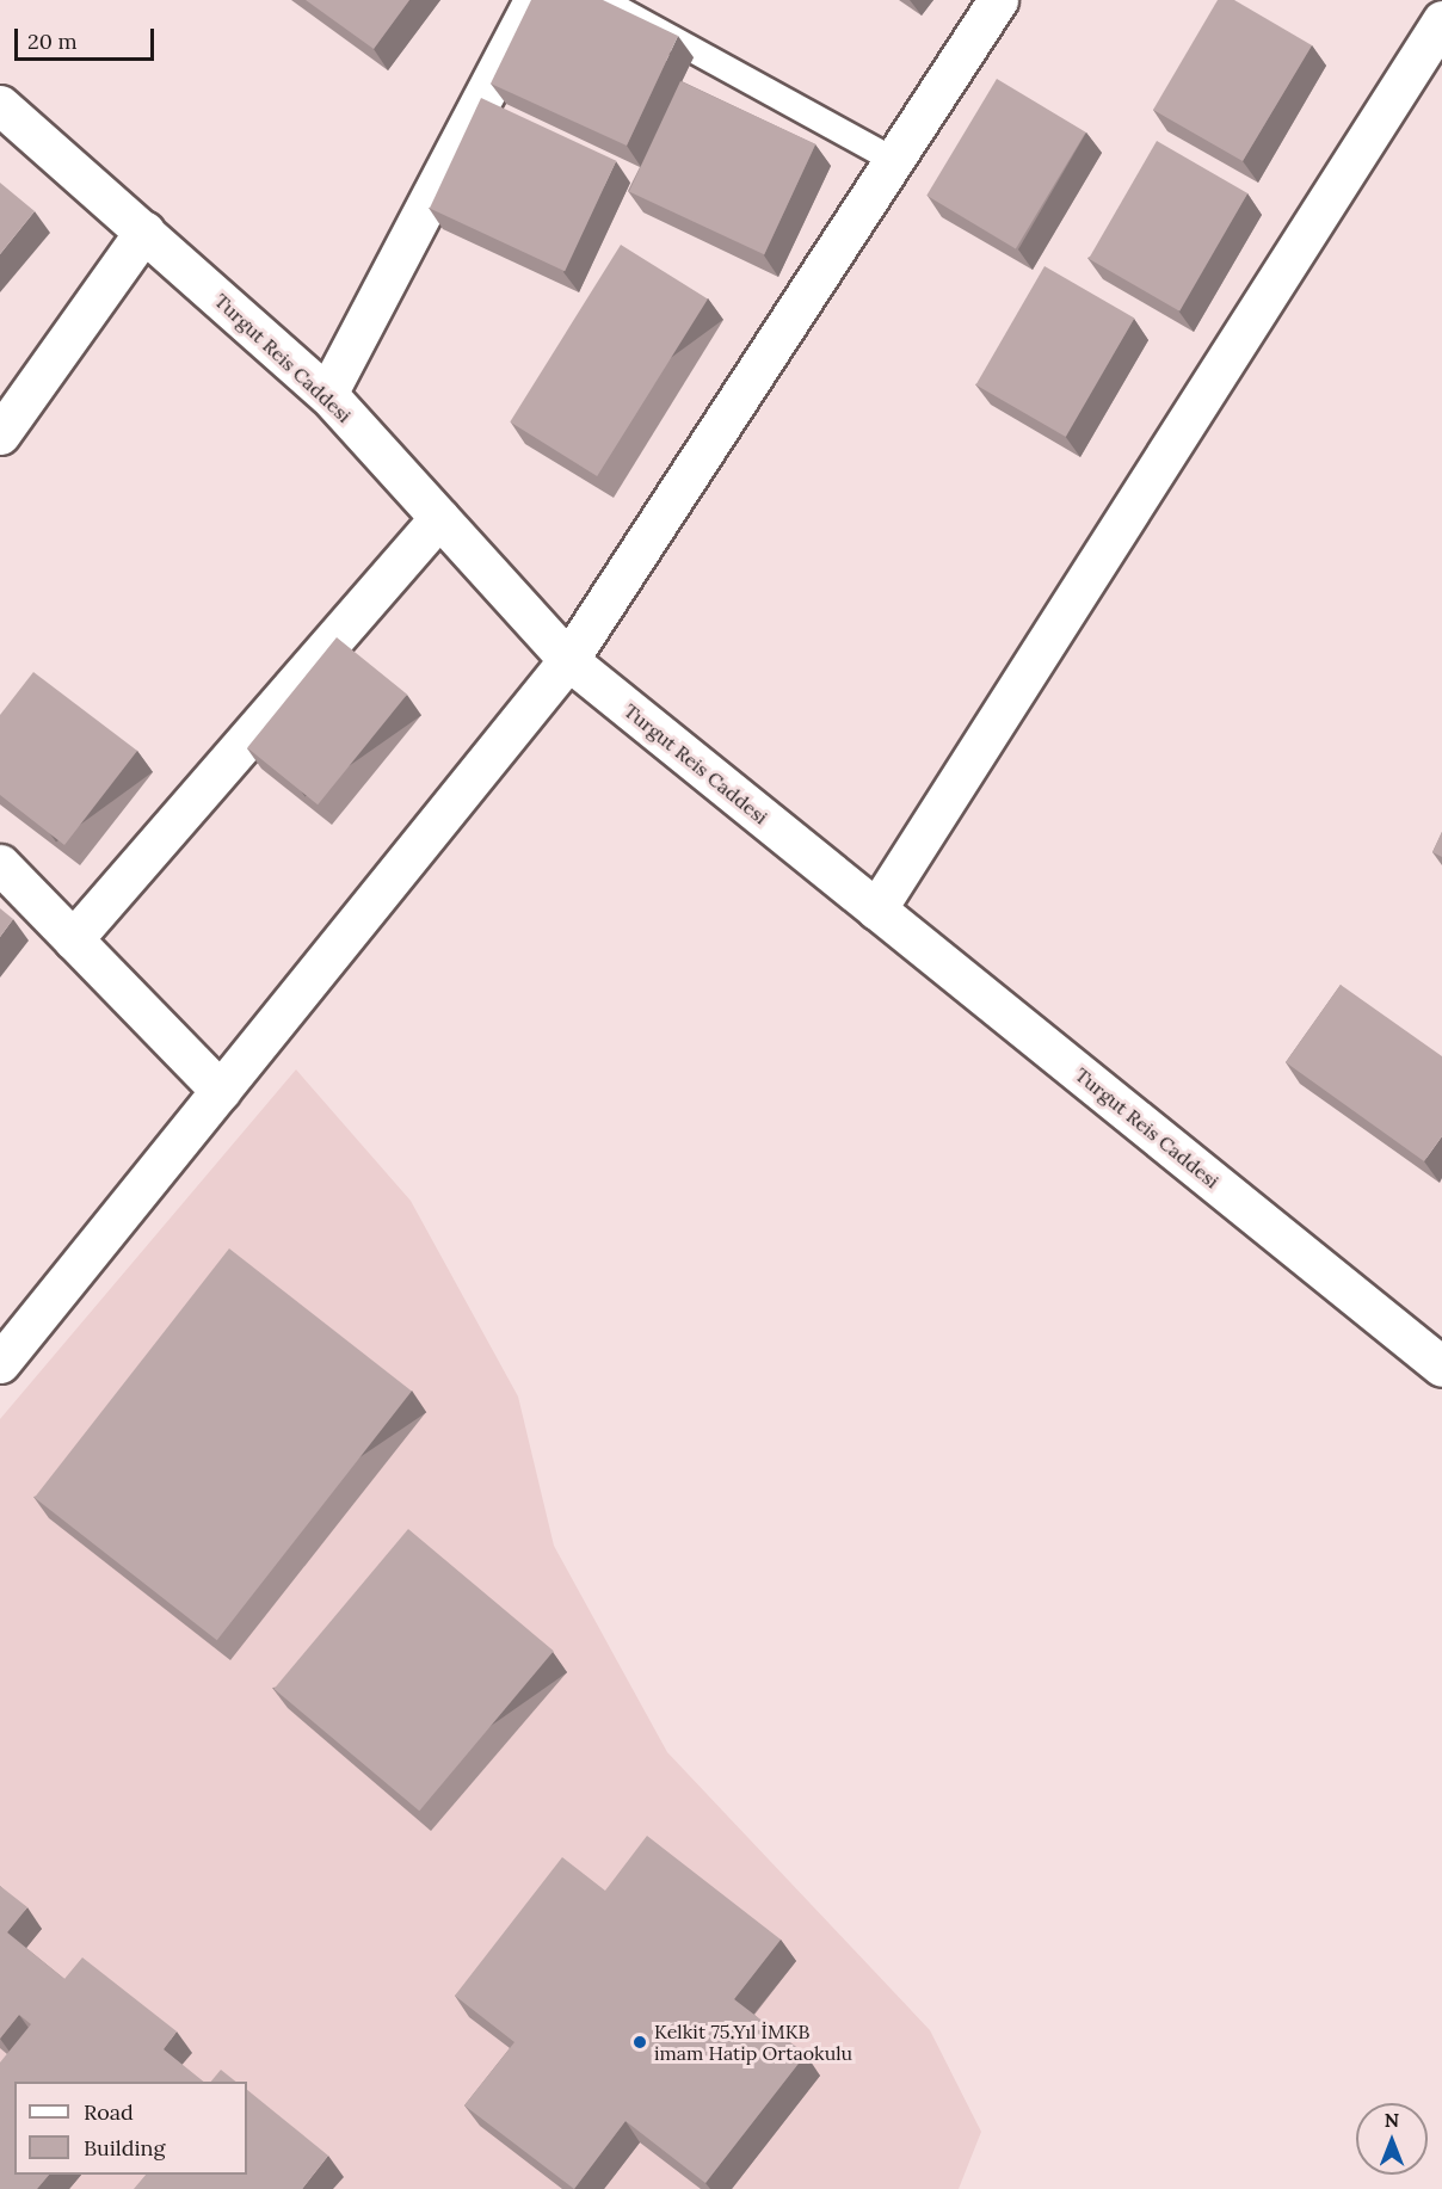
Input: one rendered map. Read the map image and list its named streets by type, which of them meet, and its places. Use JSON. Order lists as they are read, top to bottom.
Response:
{
  "streets": {
    "street": ["Turgut Reis Caddesi"]
  },
  "places": ["Kelkit 75.Yıl İMKB imam Hatip Ortaokulu"],
  "legend": ["Road", "Building"],
  "scale_bar": "20 m",
  "north": "top"
}
